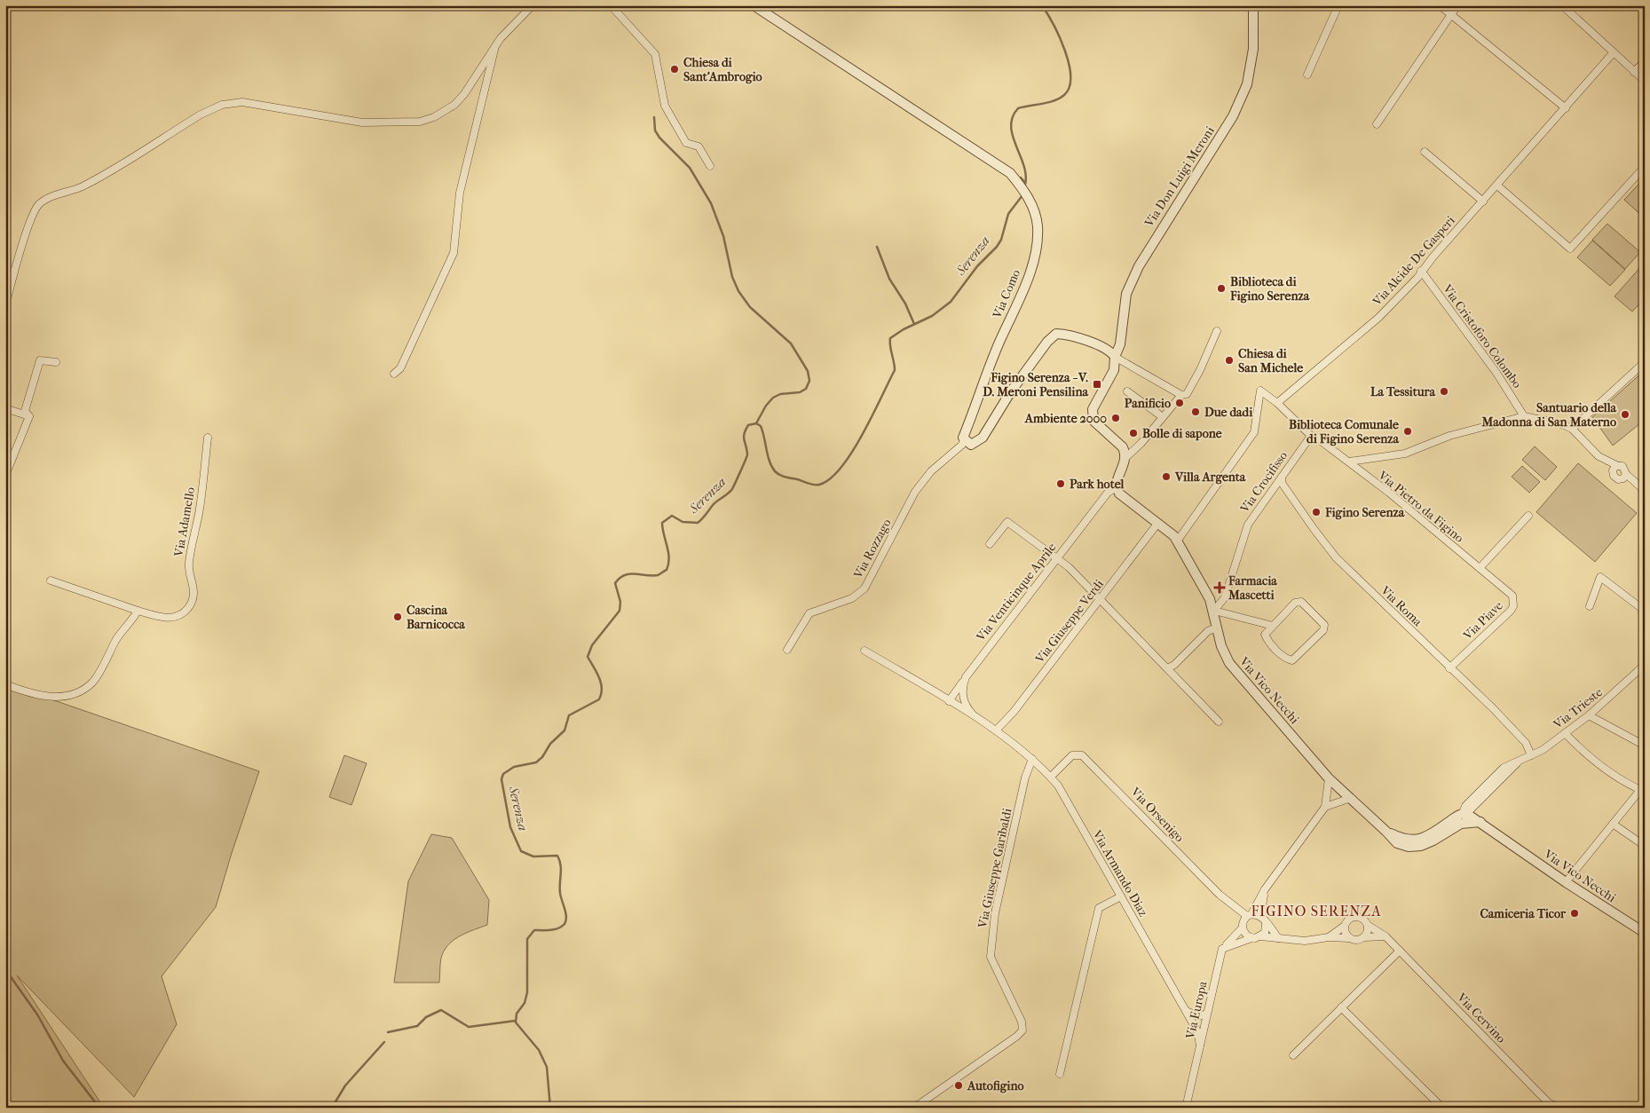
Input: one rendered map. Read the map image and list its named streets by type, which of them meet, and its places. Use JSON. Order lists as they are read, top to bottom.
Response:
{
  "streets": {
    "street": [
      "Via Don Luigi Meroni",
      "Via Alcide De Gasperi",
      "Via Como",
      "Via Cristoforo Colombo",
      "Via Crocifisso",
      "Via Pietro da Figino",
      "Via Adamello",
      "Via Rozzago",
      "Via Venticinque Aprile",
      "Via Roma",
      "Via Piave",
      "Via Giuseppe Verdi",
      "Via Vico Necchi",
      "Via Trieste",
      "Via Orsenigo",
      "Via Giuseppe Garibaldi",
      "Via Armando Diaz",
      "Via Europa",
      "Via Cervino"
    ]
  },
  "crossings": [
    ["Via Alcide De Gasperi", "Via Cristoforo Colombo"],
    ["Via Como", "Via Rozzago"],
    ["Via Crocifisso", "Via Pietro da Figino"],
    ["Via Crocifisso", "Via Roma"],
    ["Via Crocifisso", "Via Vico Necchi"],
    ["Via Pietro da Figino", "Via Piave"],
    ["Via Venticinque Aprile", "Via Vico Necchi"],
    ["Via Venticinque Aprile", "Via Armando Diaz"],
    ["Via Roma", "Via Piave"],
    ["Via Roma", "Via Trieste"],
    ["Via Giuseppe Verdi", "Via Vico Necchi"],
    ["Via Giuseppe Verdi", "Via Armando Diaz"],
    ["Via Vico Necchi", "Via Trieste"],
    ["Via Orsenigo", "Via Armando Diaz"],
    ["Via Orsenigo", "Via Cervino"],
    ["Via Giuseppe Garibaldi", "Via Armando Diaz"],
    ["Via Armando Diaz", "Via Europa"]
  ],
  "districts": ["FIGINO SERENZA"],
  "water": ["Serenza"],
  "places": {
    "other": [
      "Chiesa di Sant'Ambrogio",
      "Biblioteca di Figino Serenza",
      "Chiesa di San Michele",
      "La Tessitura",
      "Panificio",
      "Due dadi",
      "Santuario della Madonna di San Materno",
      "Ambiente 2000",
      "Biblioteca Comunale di Figino Serenza",
      "Bolle di sapone",
      "Villa Argenta",
      "Park hotel",
      "Figino Serenza",
      "Cascina Barnicocca",
      "Camiceria Ticor",
      "Autofigino"
    ],
    "transit": ["Figino Serenza - V. D. Meroni Pensilina"],
    "health": ["Farmacia Mascetti"]
  }
}
